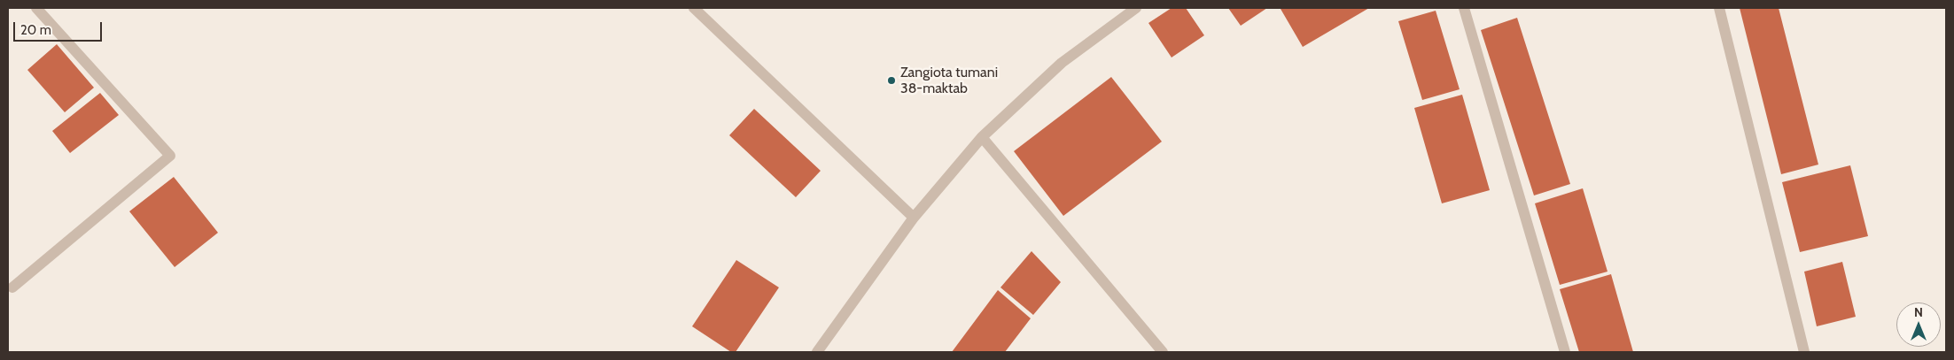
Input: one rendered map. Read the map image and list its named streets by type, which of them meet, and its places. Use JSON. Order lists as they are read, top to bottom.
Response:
{
  "places": ["Zangiota tumani 38-maktab"],
  "scale_bar": "20 m",
  "north": "top"
}
